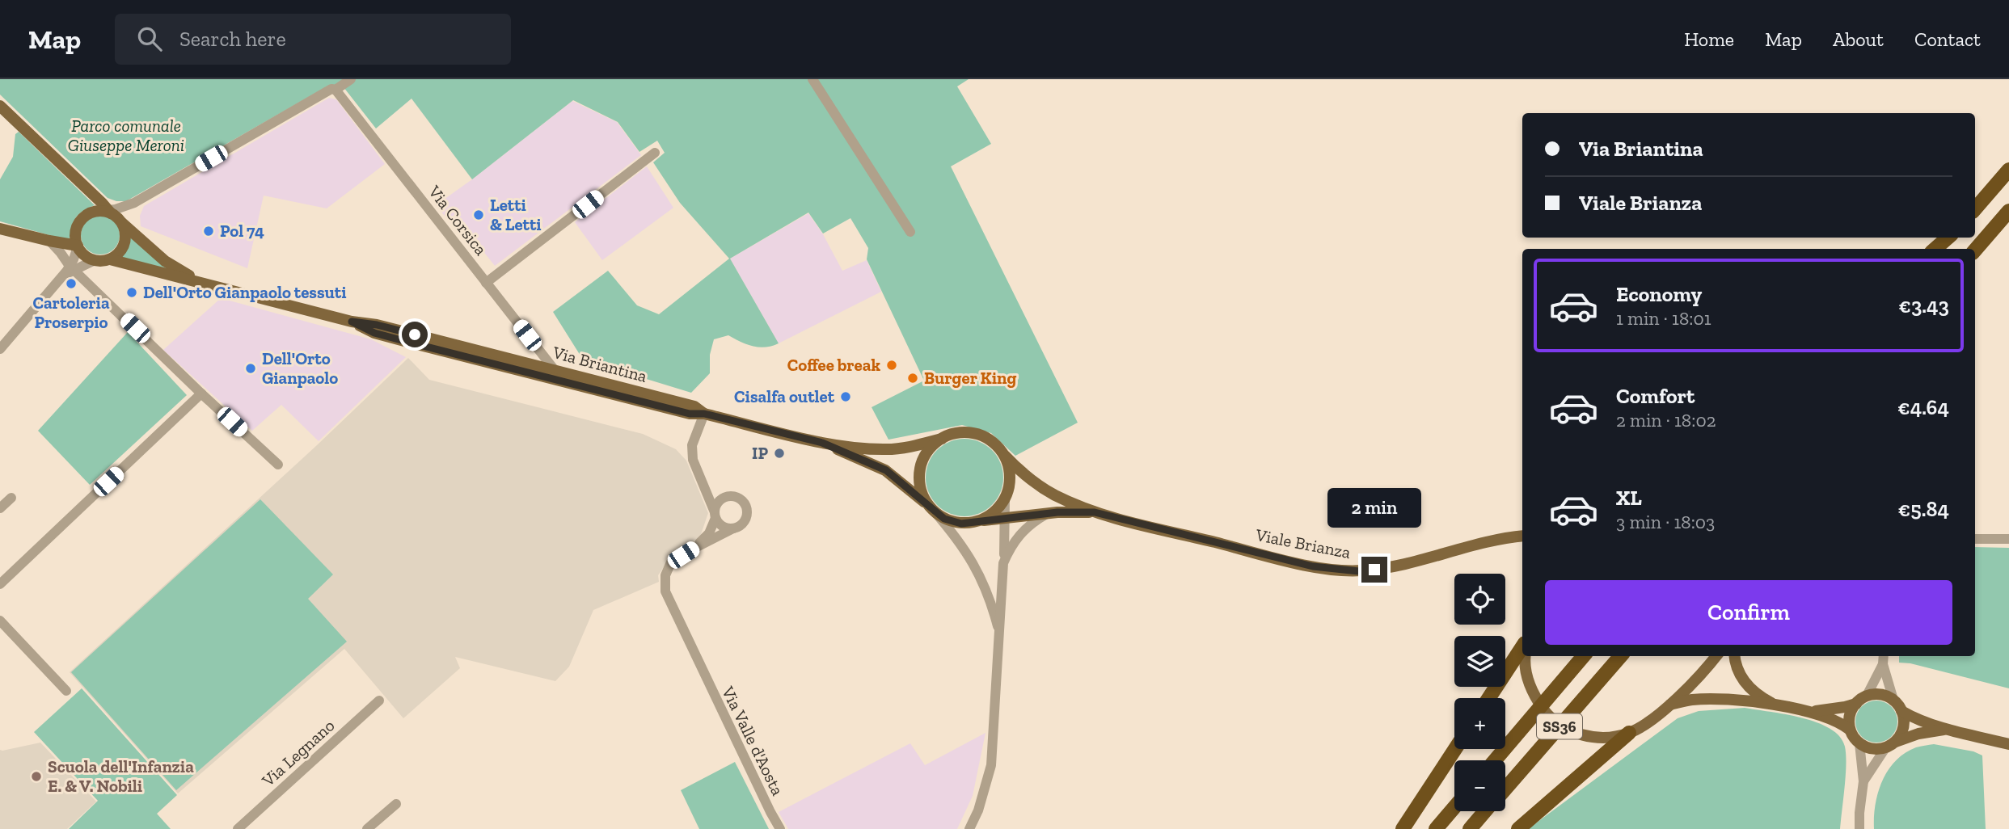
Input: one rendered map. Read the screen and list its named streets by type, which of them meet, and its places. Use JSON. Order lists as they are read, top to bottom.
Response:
{
  "streets": {
    "highway": ["SS36"],
    "main road": ["Via Briantina", "Viale Brianza"],
    "street": ["Via Corsica", "Via Valle d'Aosta", "Via Legnano"]
  },
  "crossings": [
    ["Via Corsica", "Via Briantina"]
  ],
  "parks": ["Parco comunale Giuseppe Meroni"],
  "places": [
    "Letti & Letti",
    "Pol 74",
    "Cartoleria Proserpio",
    "Dell'Orto Gianpaolo tessuti",
    "Coffee break",
    "Dell'Orto Gianpaolo",
    "Burger King",
    "Cisalfa outlet",
    "IP",
    "Scuola dell'Infanzia E. & V. Nobili"
  ],
  "page": {
    "header": "Map",
    "search": "Search here",
    "nav": [
      "Home",
      "Map",
      "About",
      "Contact"
    ],
    "banner": ["Via Briantina", "Viale Brianza"],
    "list": [
      {
        "name": "Economy",
        "note": "1 min · 18:01",
        "value": "€3.43"
      },
      {
        "name": "Comfort",
        "note": "2 min · 18:02",
        "value": "€4.64"
      },
      {
        "name": "XL",
        "note": "3 min · 18:03",
        "value": "€5.84"
      }
    ],
    "bubble": "2 min",
    "buttons": "Confirm",
    "map_buttons": ["+", "−"]
  }
}
